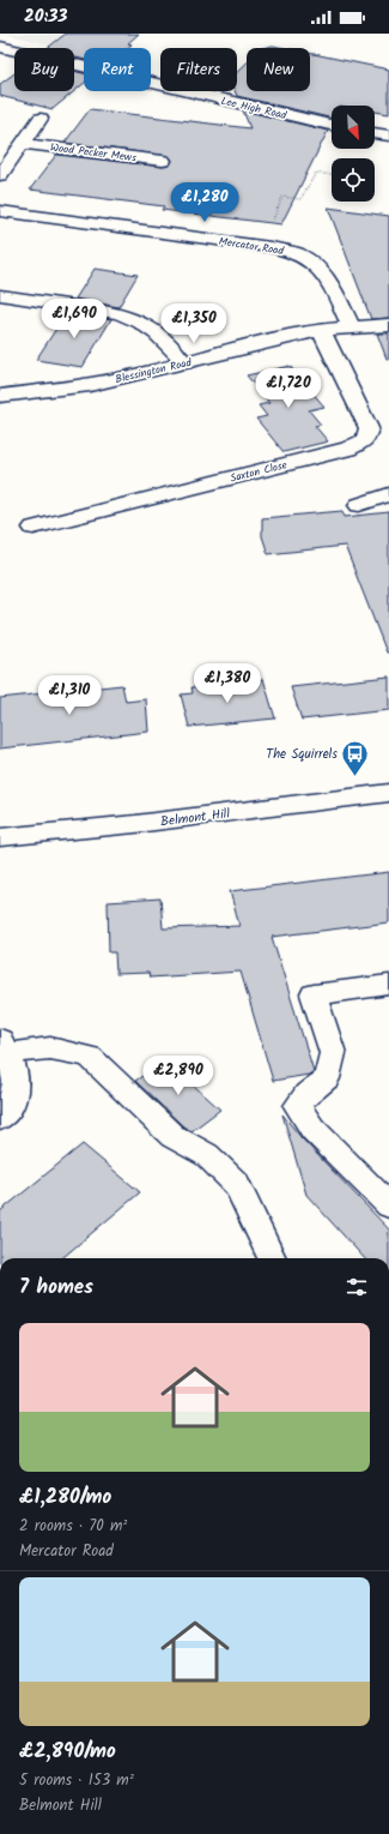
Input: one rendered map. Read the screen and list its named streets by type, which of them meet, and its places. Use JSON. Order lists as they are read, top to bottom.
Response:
{
  "streets": {
    "main road": [
      "Lee High Road",
      "Wood Pecker Mews",
      "Mercator Road",
      "Blessington Road",
      "Saxton Close",
      "Belmont Hill"
    ]
  },
  "crossings": [
    ["Mercator Road", "Blessington Road"],
    ["Blessington Road", "Saxton Close"]
  ],
  "places": {
    "bus stop": ["The Squirrels"]
  },
  "north": "bottom right",
  "page": {
    "status": "20:33",
    "chip": [
      "Buy",
      "Rent",
      "Filters",
      "New"
    ],
    "price": [
      "£1,280",
      "£1,690",
      "£1,350",
      "£1,720",
      "£1,380",
      "£1,310",
      "£2,890"
    ],
    "heading": "7 homes",
    "list": [
      {
        "name": "£1,280/mo",
        "note": "2 rooms · 70 m² · Mercator Road"
      },
      {
        "name": "£2,890/mo",
        "note": "5 rooms · 153 m² · Belmont Hill"
      }
    ]
  }
}
